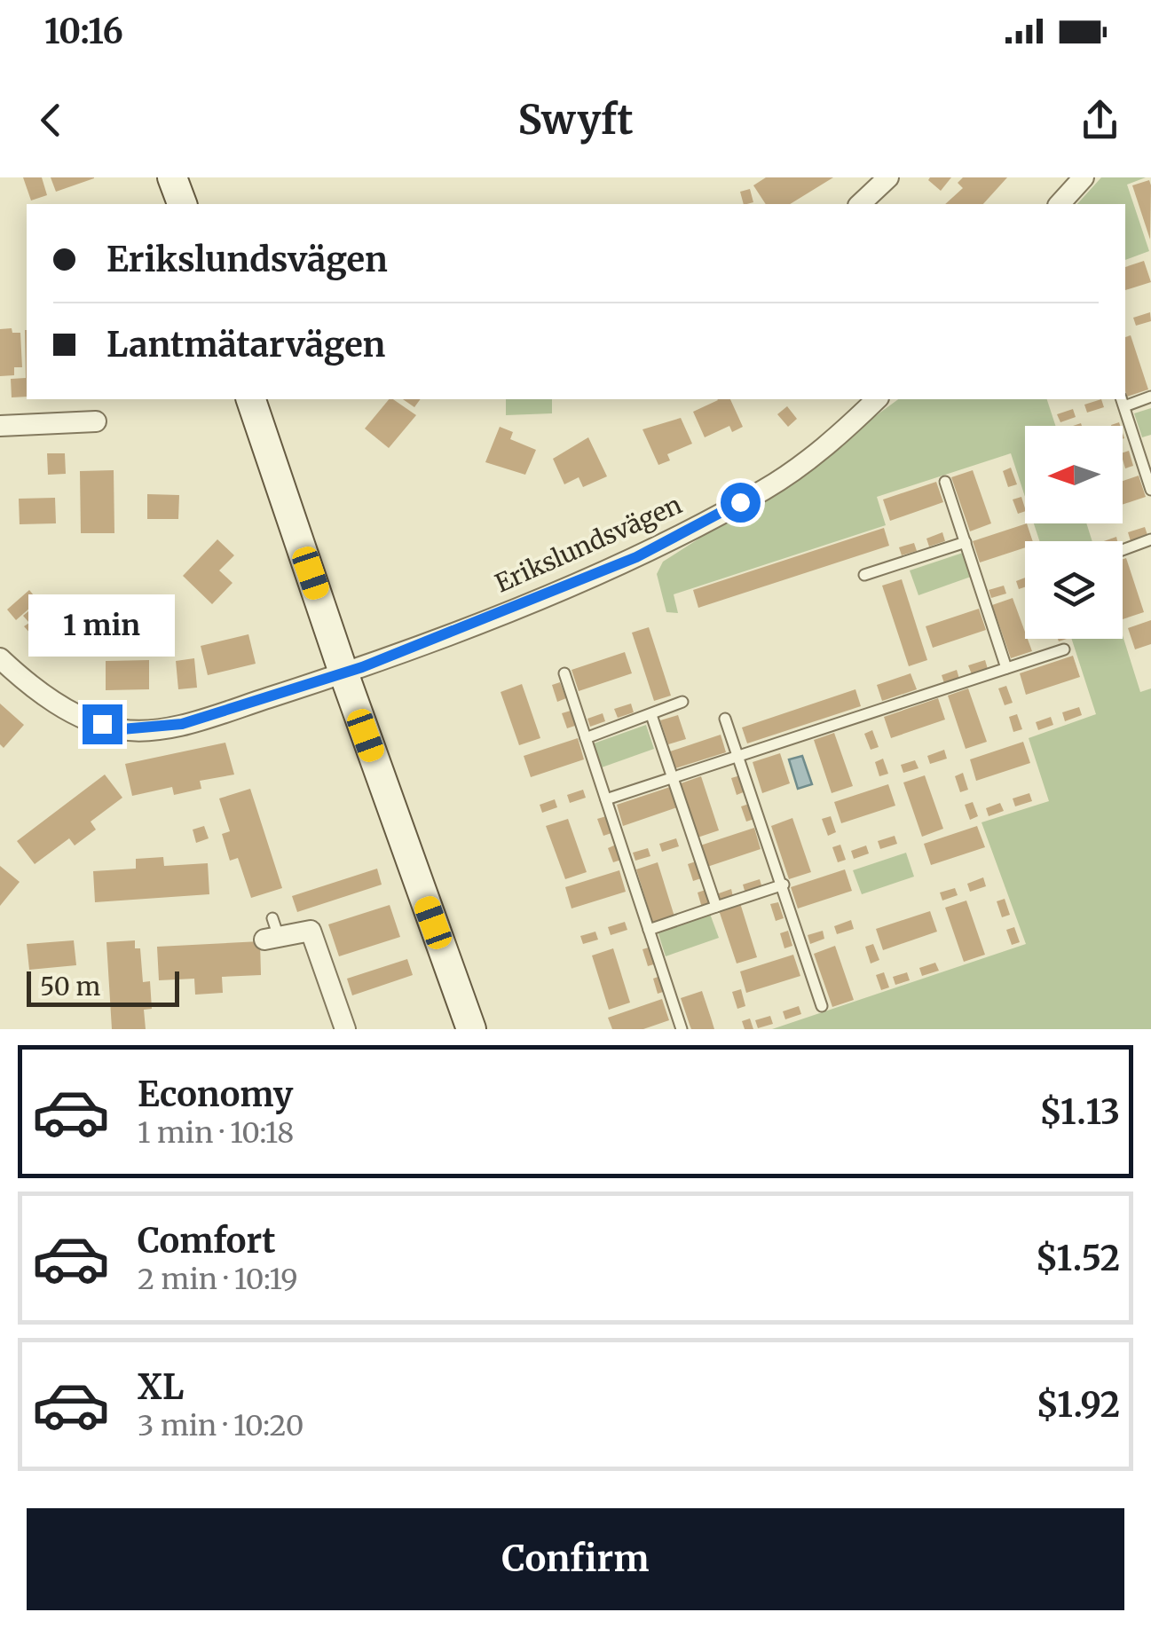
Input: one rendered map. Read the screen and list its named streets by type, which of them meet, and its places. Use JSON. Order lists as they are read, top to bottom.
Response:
{
  "streets": {
    "street": ["Erikslundsvägen"]
  },
  "scale_bar": "50 m",
  "north": "left",
  "page": {
    "status": "10:16",
    "header": "Swyft",
    "banner": ["Erikslundsvägen", "Lantmätarvägen"],
    "bubble": "1 min",
    "scale": "50 m",
    "list": [
      {
        "name": "Economy",
        "note": "1 min · 10:18",
        "value": "$1.13"
      },
      {
        "name": "Comfort",
        "note": "2 min · 10:19",
        "value": "$1.52"
      },
      {
        "name": "XL",
        "note": "3 min · 10:20",
        "value": "$1.92"
      }
    ],
    "buttons": "Confirm"
  }
}
